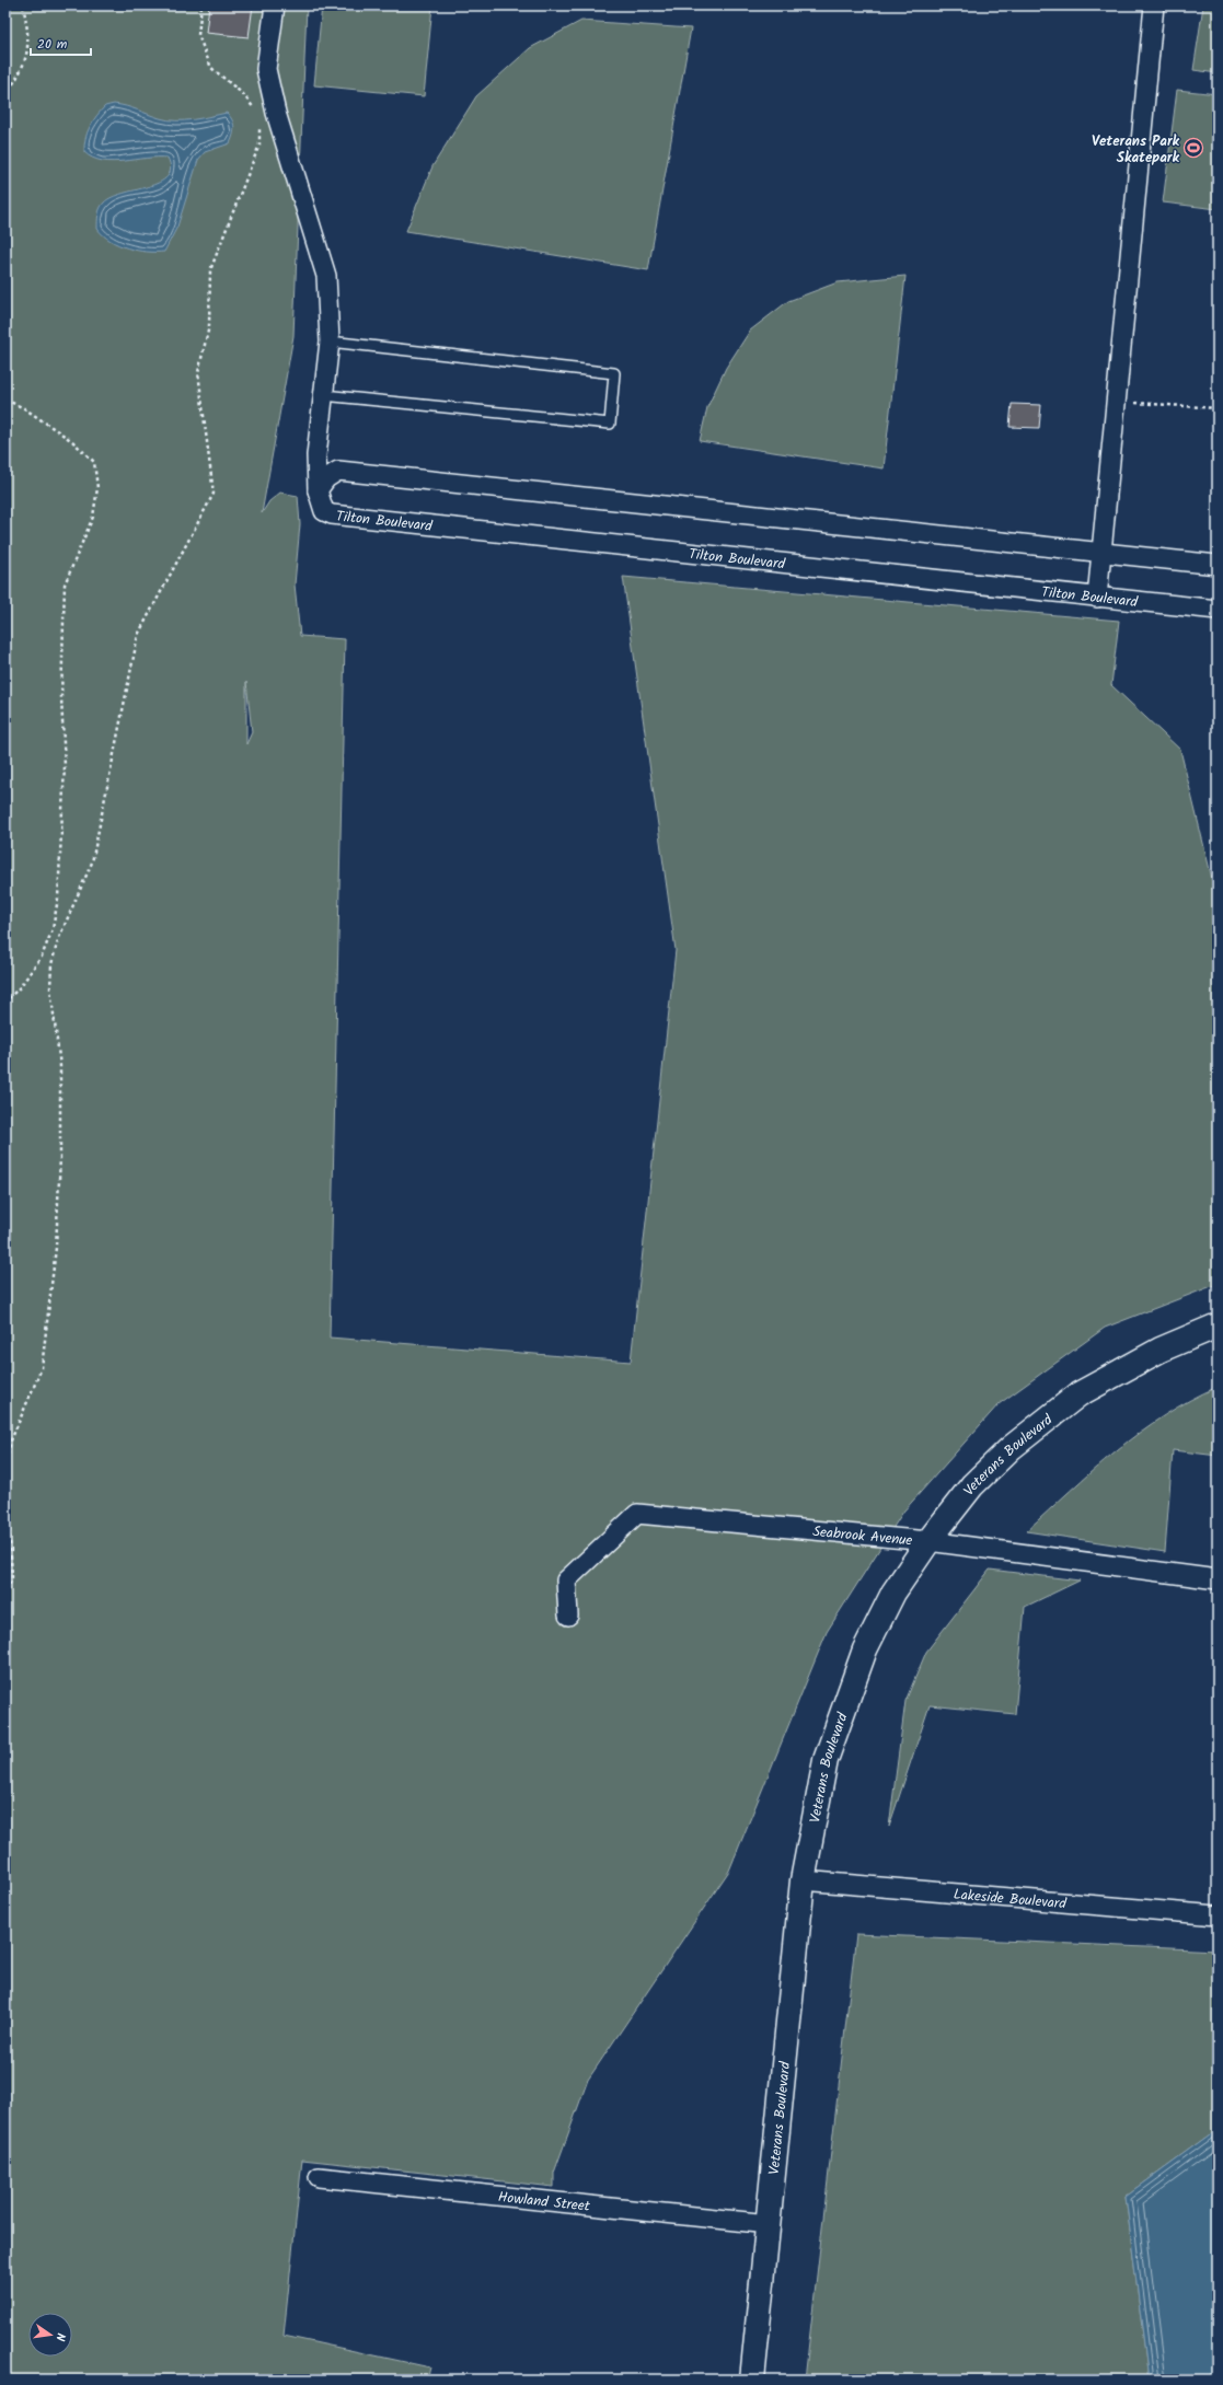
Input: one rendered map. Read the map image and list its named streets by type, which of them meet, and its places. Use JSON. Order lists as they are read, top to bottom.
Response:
{
  "streets": {
    "main road": ["Veterans Boulevard"],
    "street": [
      "Tilton Boulevard",
      "Seabrook Avenue",
      "Lakeside Boulevard",
      "Howland Street"
    ]
  },
  "crossings": [
    ["Veterans Boulevard", "Seabrook Avenue"],
    ["Veterans Boulevard", "Lakeside Boulevard"],
    ["Veterans Boulevard", "Howland Street"]
  ],
  "places": {
    "sports": ["Veterans Park Skatepark"]
  },
  "scale_bar": "20 m",
  "north": "right"
}
